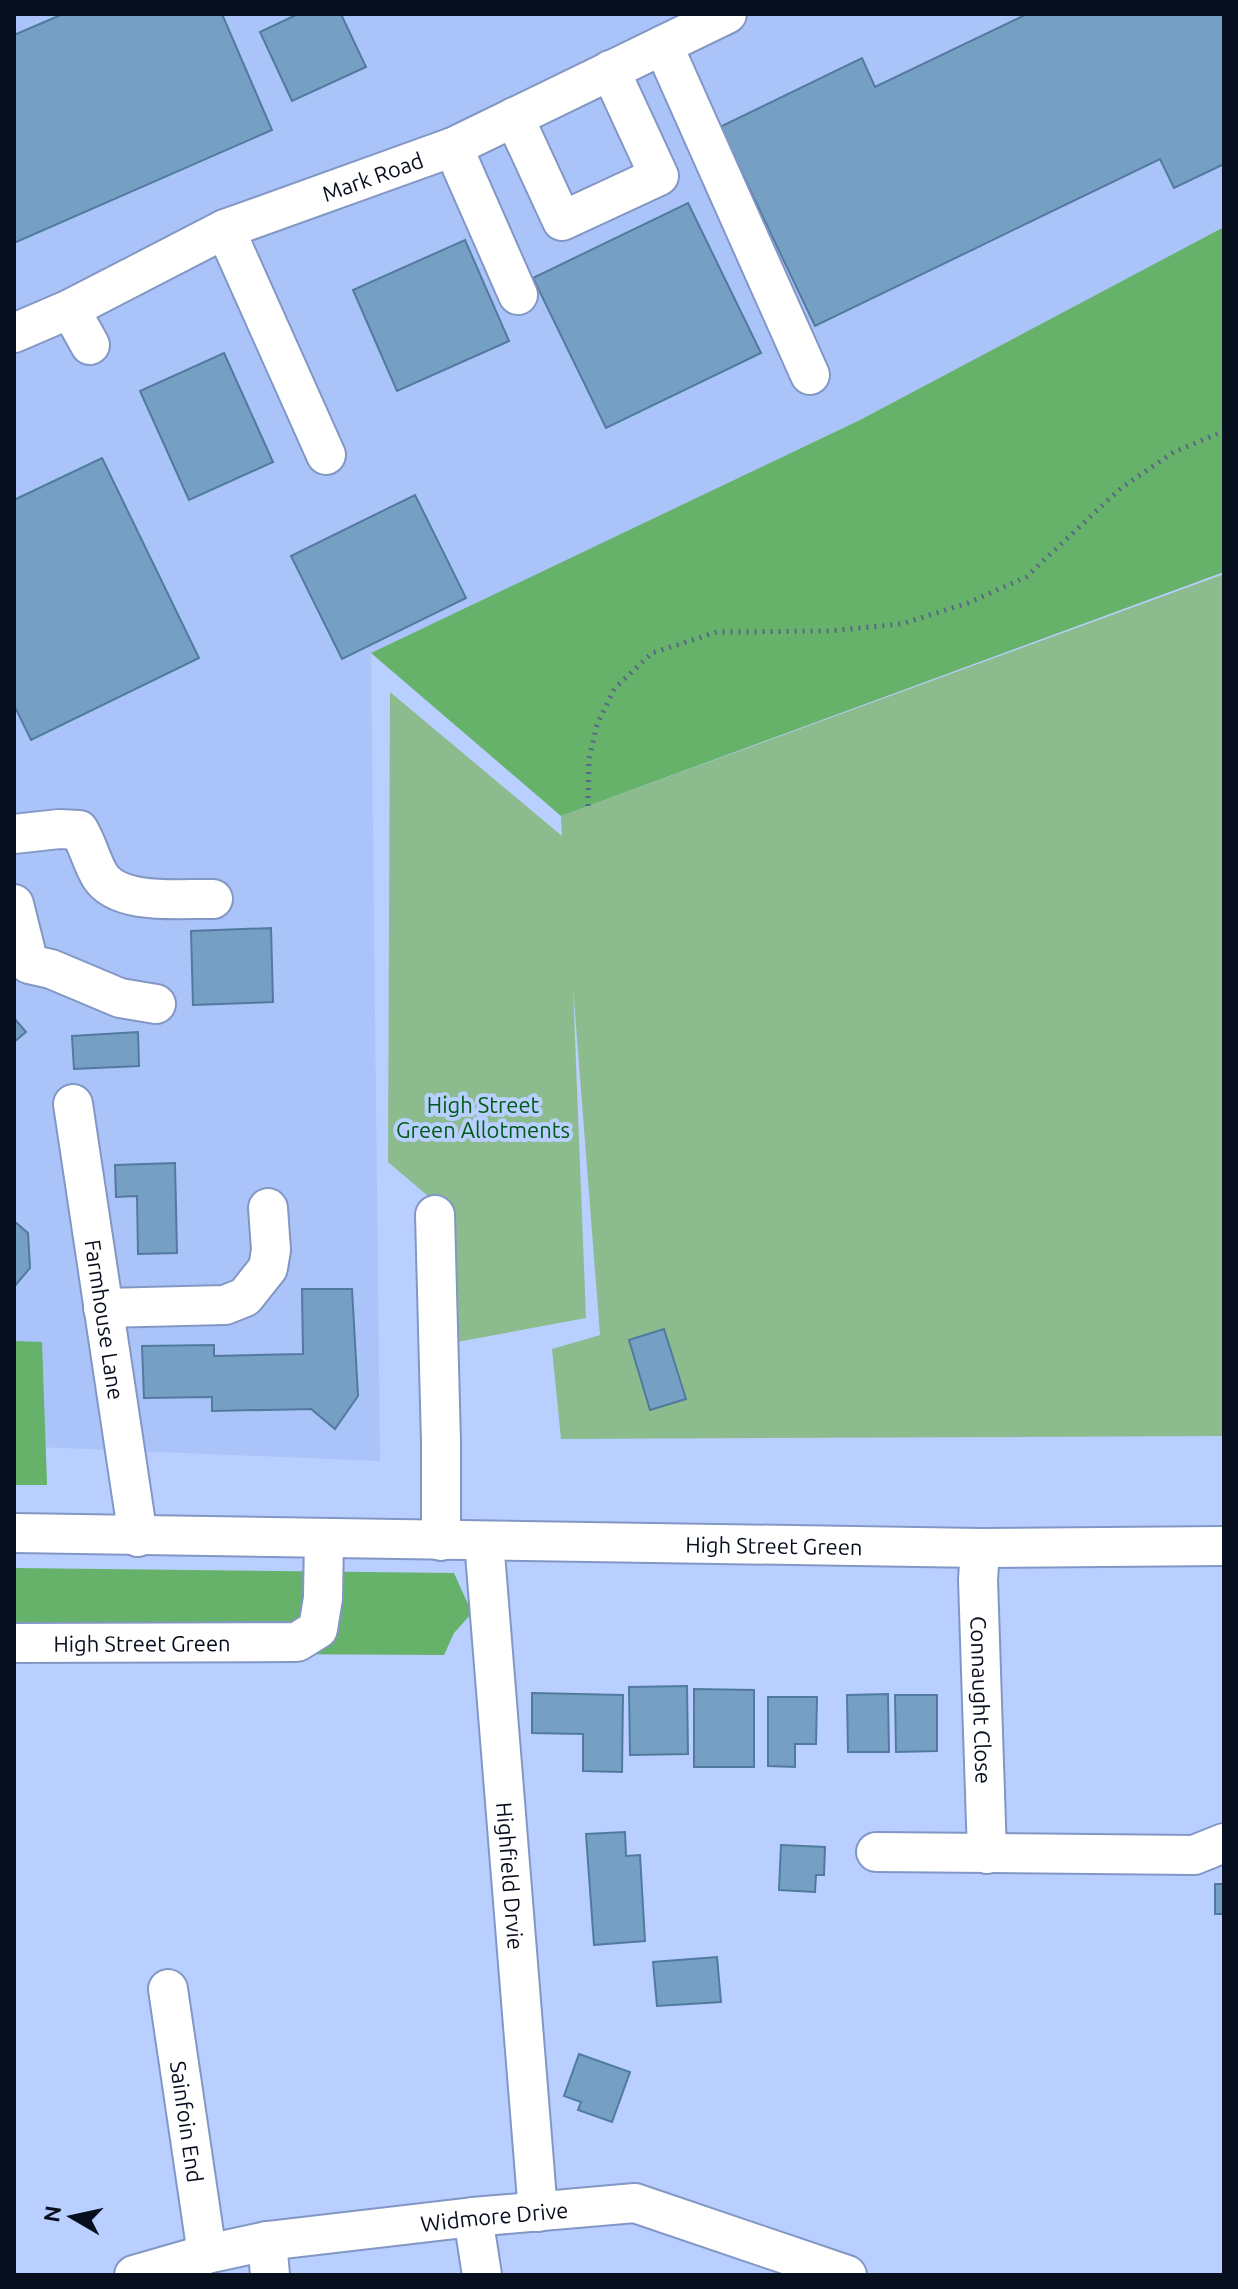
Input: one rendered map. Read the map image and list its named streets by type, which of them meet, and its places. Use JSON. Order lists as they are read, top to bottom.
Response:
{
  "streets": {
    "street": [
      "Mark Road",
      "Farmhouse Lane",
      "High Street Green",
      "Connaught Close",
      "Highfield Drvie",
      "Sainfoin End",
      "Widmore Drive"
    ]
  },
  "crossings": [
    ["Farmhouse Lane", "High Street Green"],
    ["High Street Green", "Connaught Close"],
    ["High Street Green", "Highfield Drvie"],
    ["Highfield Drvie", "Widmore Drive"],
    ["Sainfoin End", "Widmore Drive"]
  ],
  "parks": ["High Street Green Allotments"],
  "north": "left"
}
